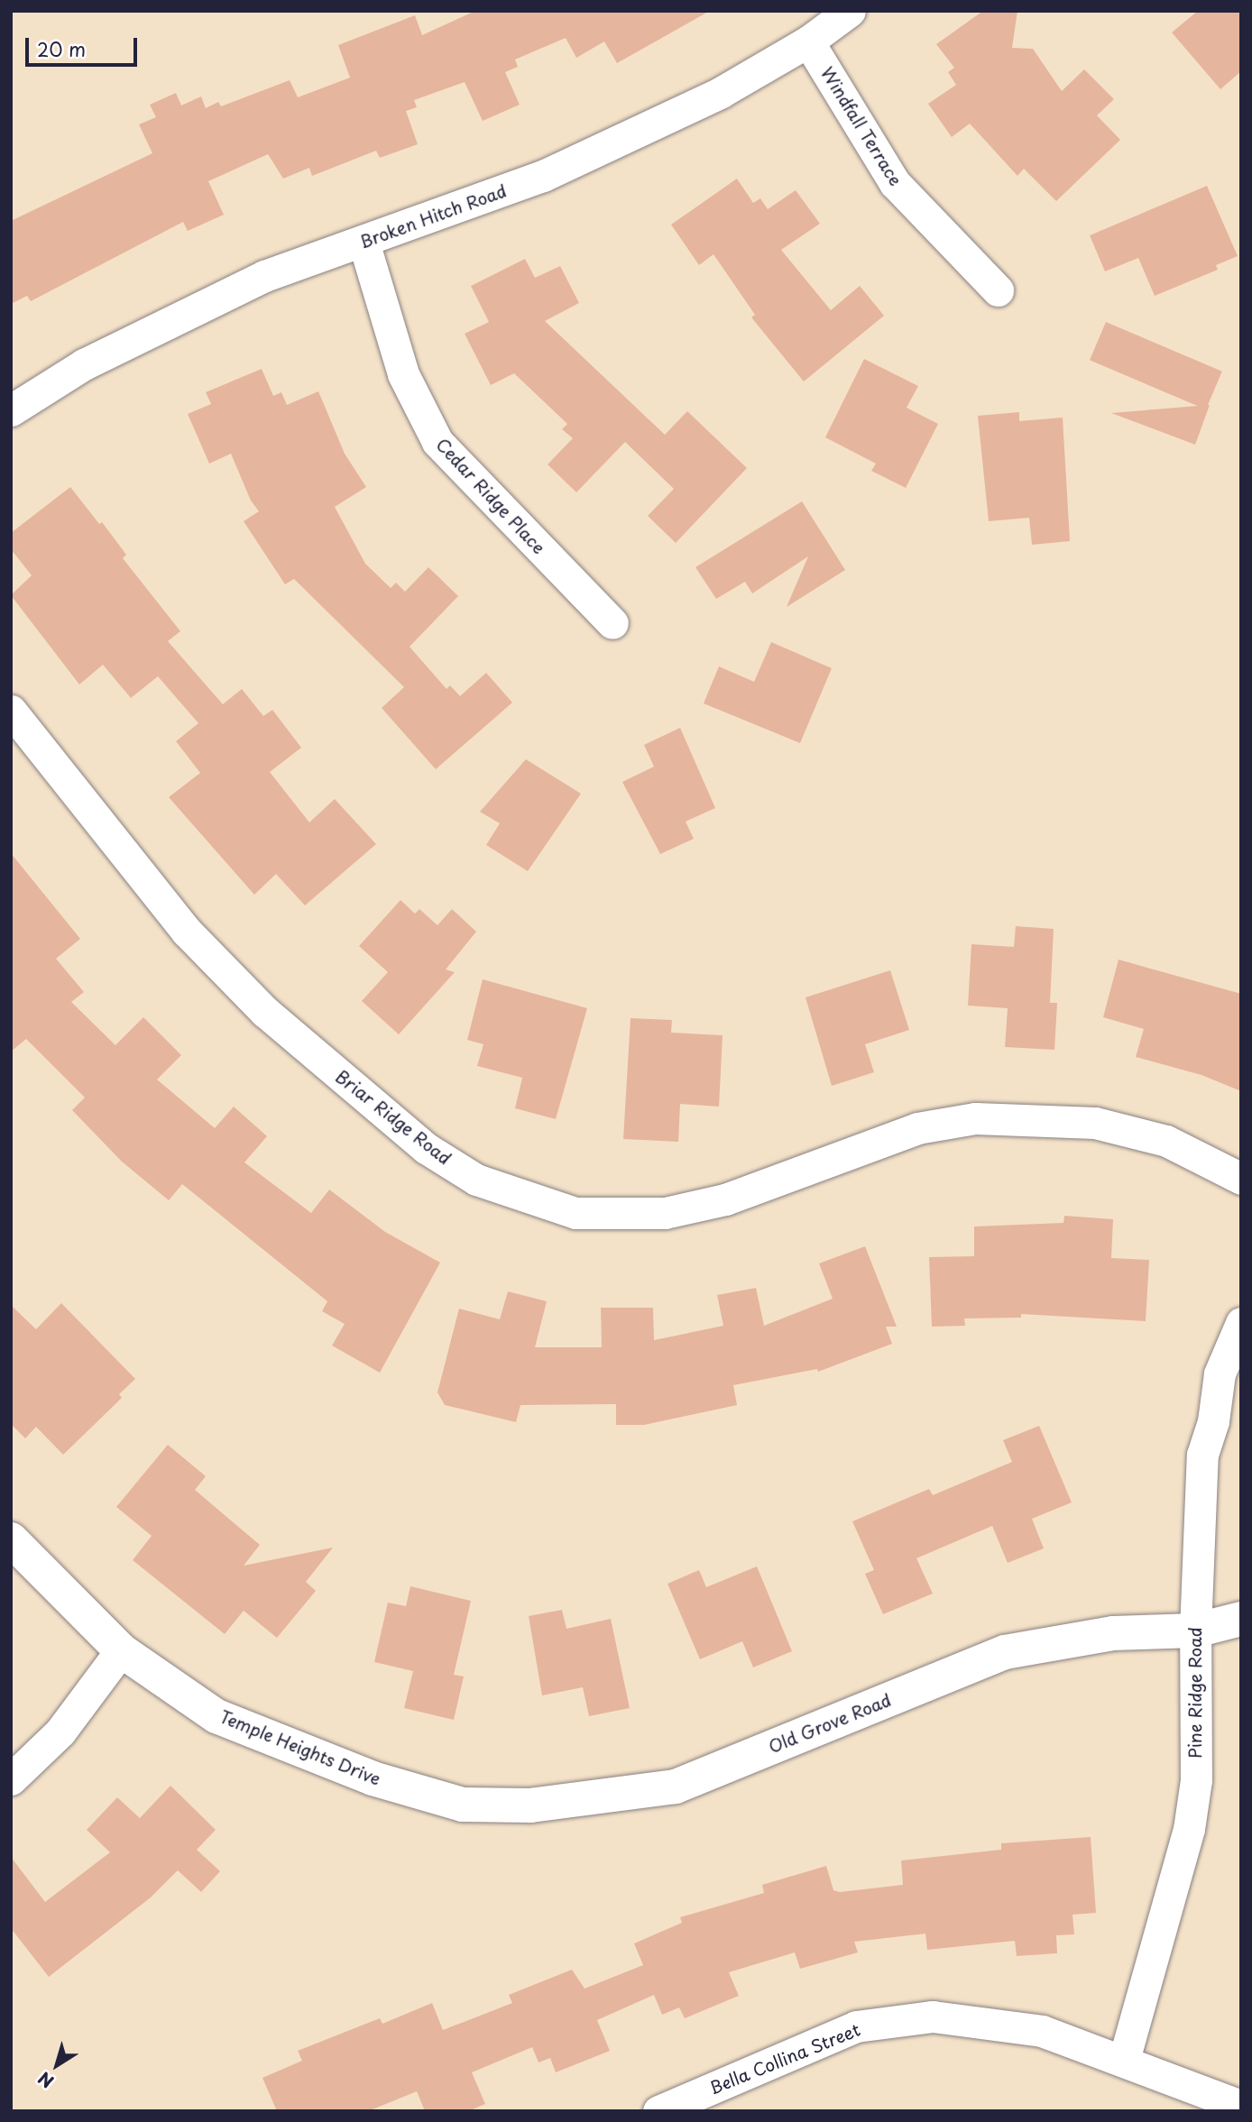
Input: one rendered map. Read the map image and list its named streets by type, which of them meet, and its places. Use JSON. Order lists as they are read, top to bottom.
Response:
{
  "streets": {
    "street": [
      "Windfall Terrace",
      "Broken Hitch Road",
      "Cedar Ridge Place",
      "Briar Ridge Road",
      "Pine Ridge Road",
      "Old Grove Road",
      "Temple Heights Drive",
      "Bella Collina Street"
    ]
  },
  "crossings": [
    ["Windfall Terrace", "Broken Hitch Road"],
    ["Broken Hitch Road", "Cedar Ridge Place"],
    ["Pine Ridge Road", "Old Grove Road"],
    ["Pine Ridge Road", "Bella Collina Street"],
    ["Old Grove Road", "Temple Heights Drive"]
  ],
  "scale_bar": "20 m",
  "north": "bottom left"
}
